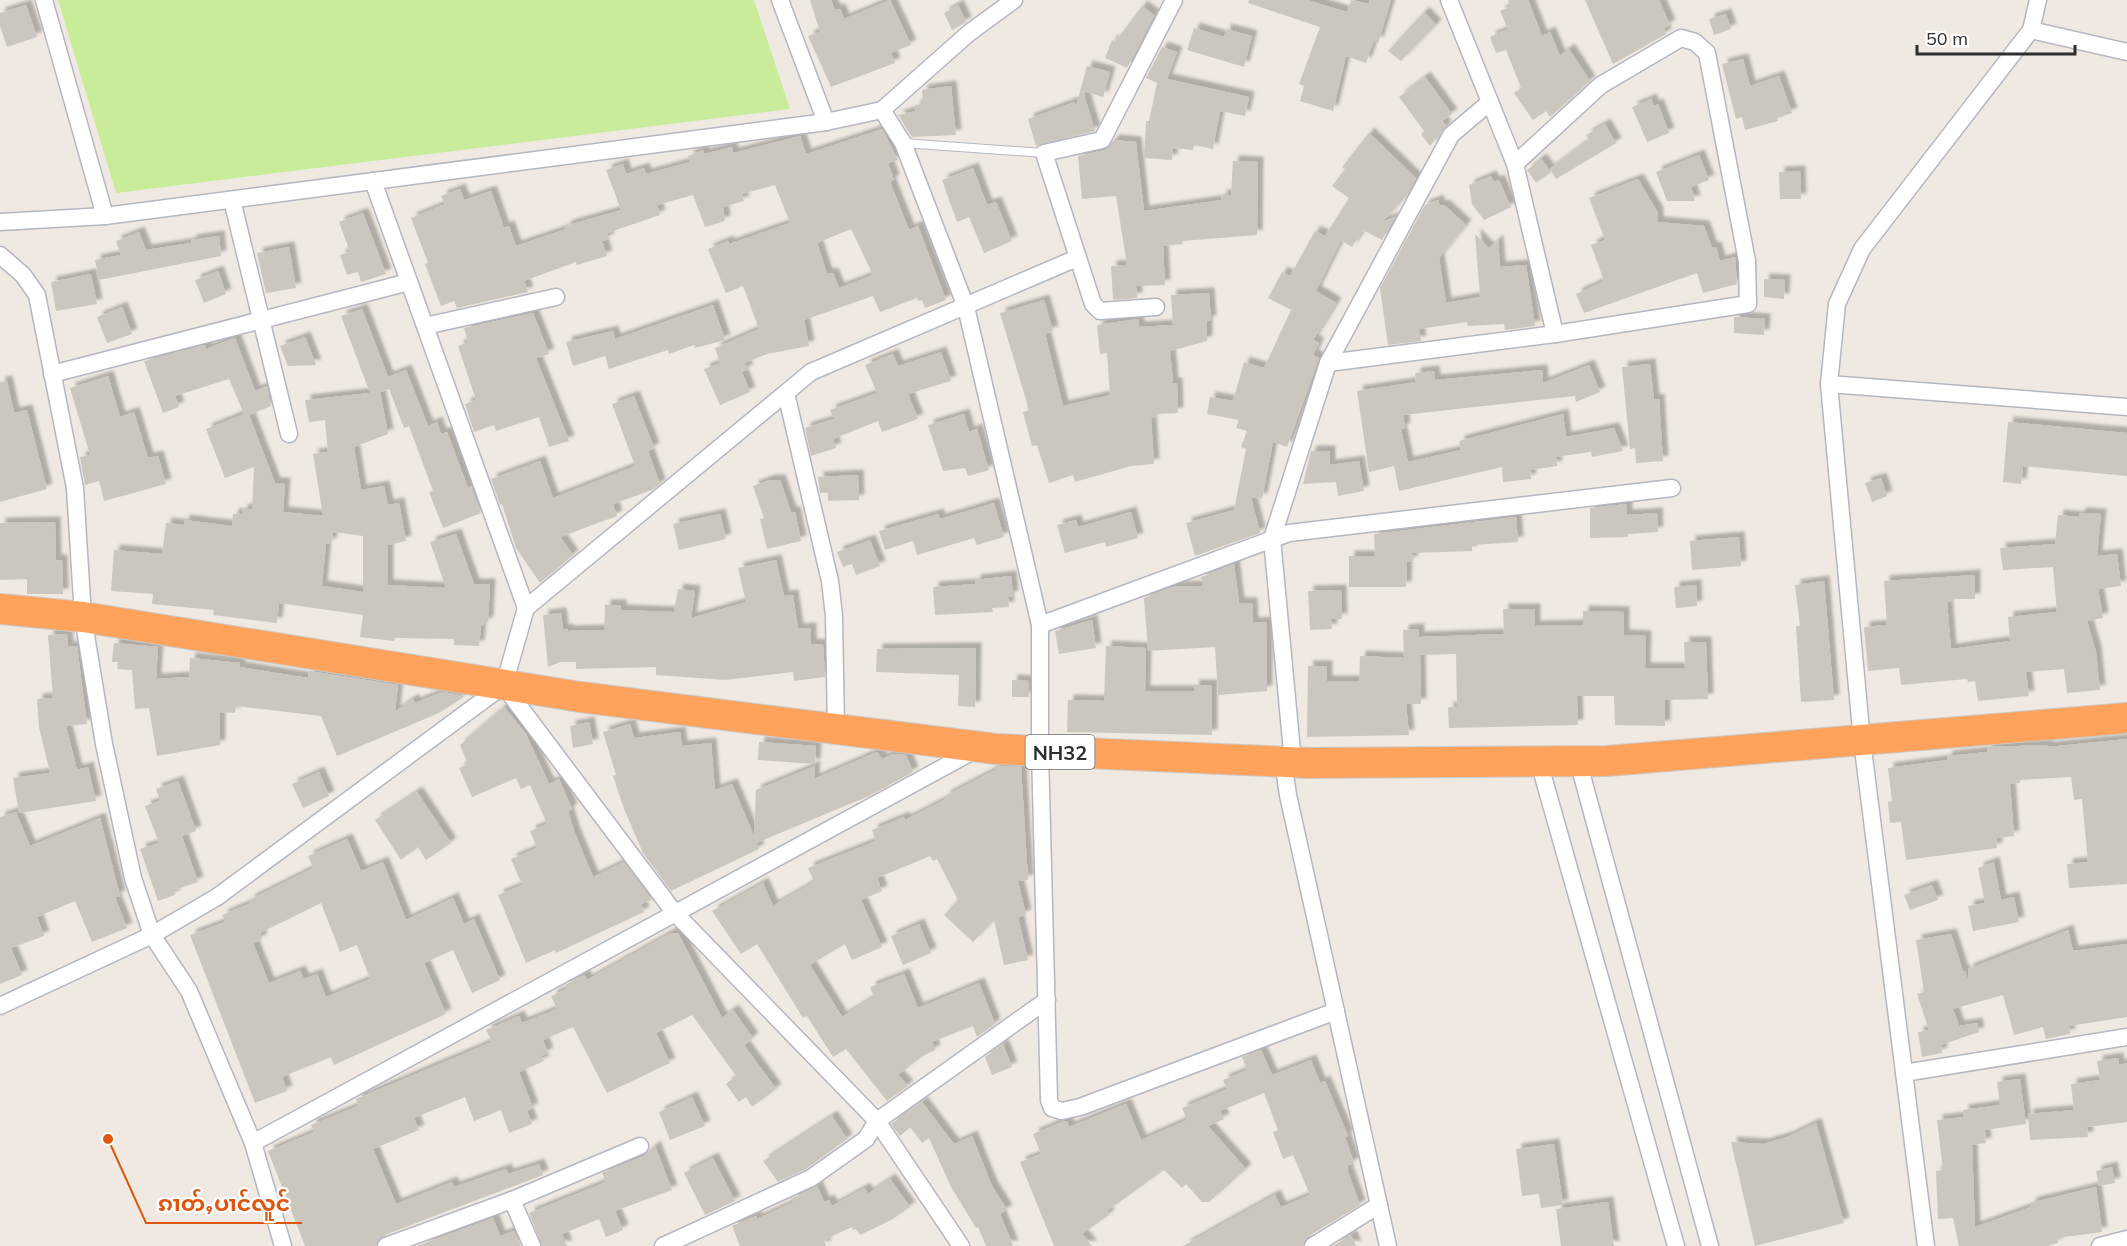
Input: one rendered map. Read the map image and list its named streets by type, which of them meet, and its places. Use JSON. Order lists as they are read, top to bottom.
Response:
{
  "streets": {
    "highway": ["NH32"]
  },
  "places": ["ၵၢတ်ႇပၢင်လူင်"],
  "scale_bar": "50 m"
}
